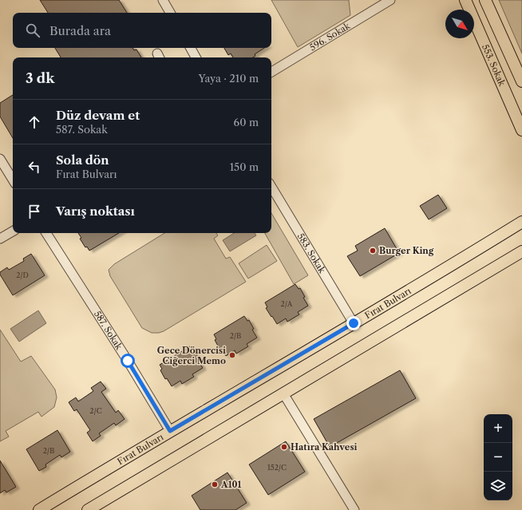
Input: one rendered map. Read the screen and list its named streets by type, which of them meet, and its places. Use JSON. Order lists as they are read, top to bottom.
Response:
{
  "streets": {
    "main road": ["553. Sokak", "Fırat Bulvarı"],
    "street": ["596. Sokak", "583. Sokak", "587. Sokak"]
  },
  "crossings": [
    ["583. Sokak", "Fırat Bulvarı"],
    ["Fırat Bulvarı", "587. Sokak"]
  ],
  "places": [
    "Burger King",
    "Gece Dönercisi Ciğerci Memo",
    "Hatıra Kahvesi",
    "A101"
  ],
  "house_numbers": [
    "2/D",
    "2/A",
    "2/B",
    "2/C",
    "2/B",
    "152/C"
  ],
  "north": "bottom right",
  "page": {
    "search": "Burada ara",
    "heading": ["3 dk", "Yaya · 210 m"],
    "list": [
      ["Düz devam et", "587. Sokak", "60 m"],
      ["Sola dön", "Fırat Bulvarı", "150 m"],
      "Varış noktası"
    ],
    "map_buttons": ["+", "−"]
  }
}
